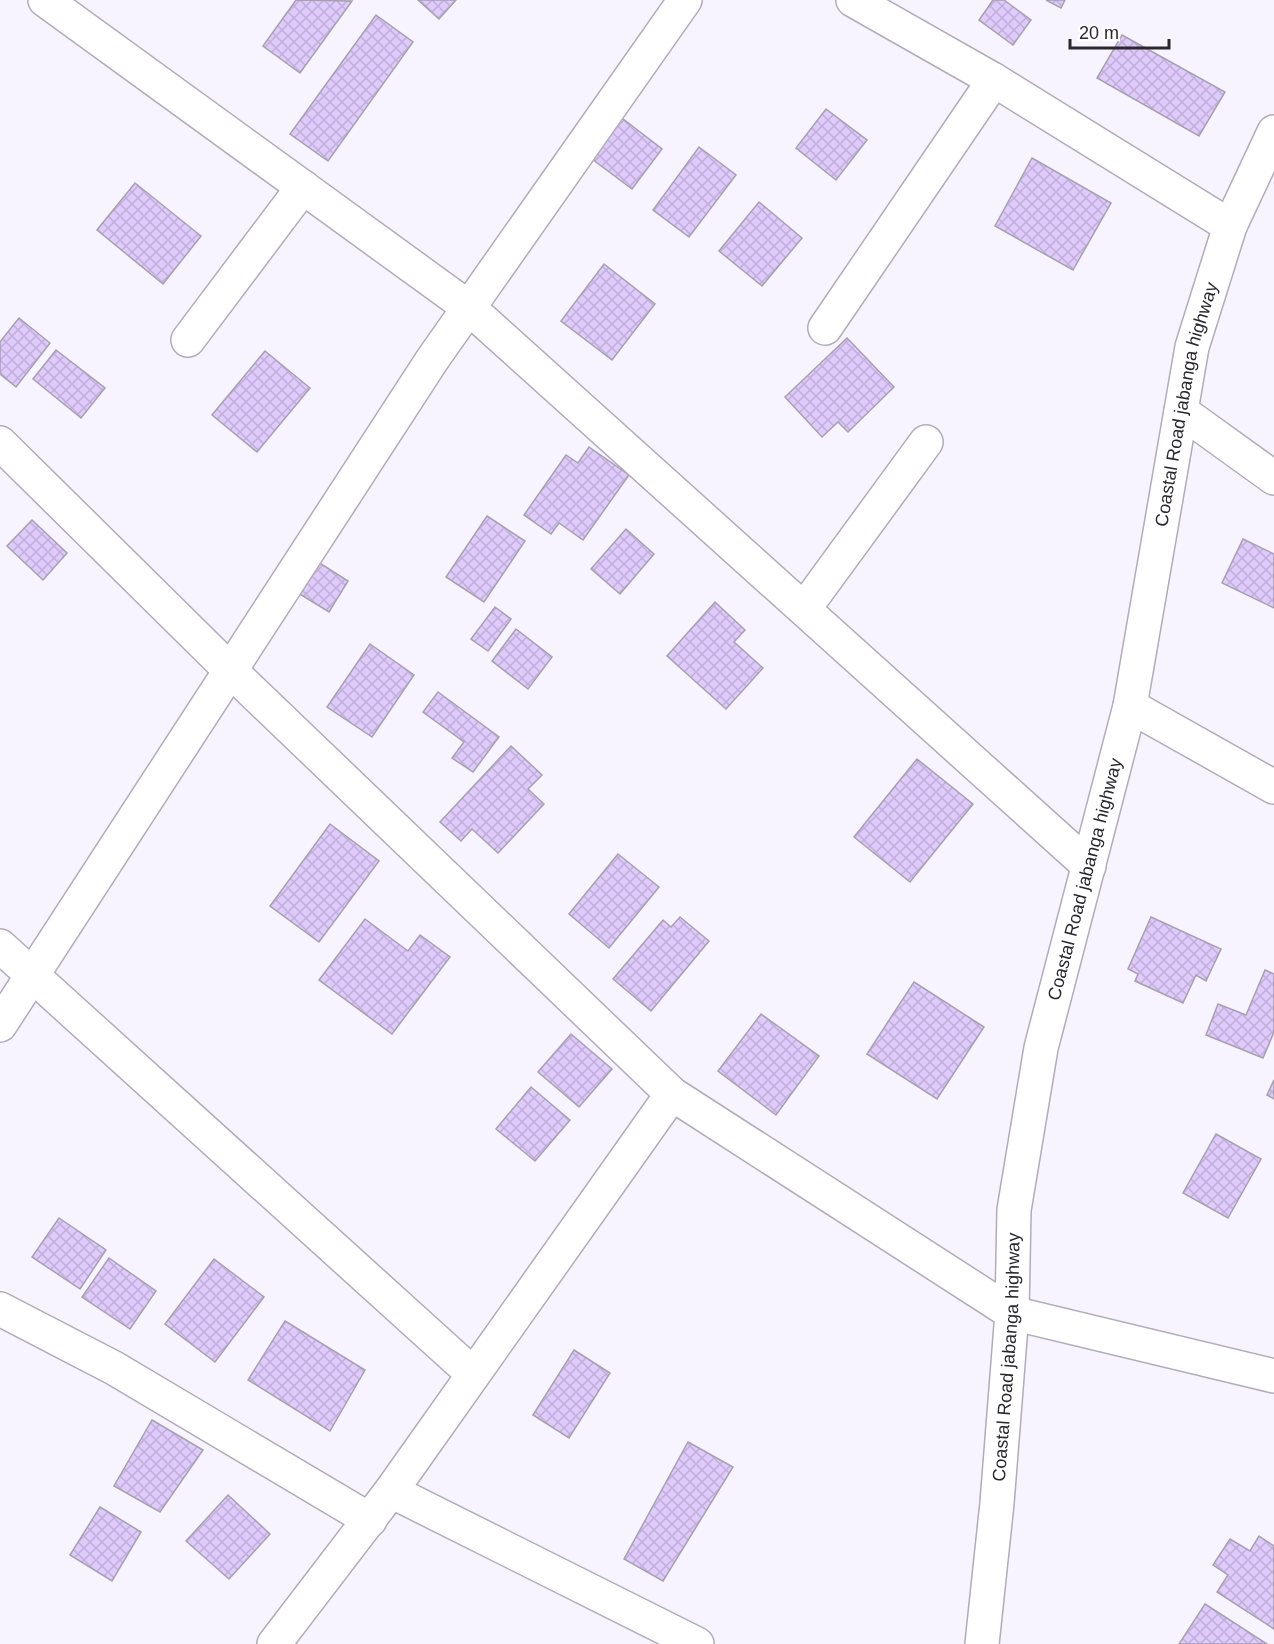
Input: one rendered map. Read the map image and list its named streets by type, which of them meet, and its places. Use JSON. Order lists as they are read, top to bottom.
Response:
{
  "streets": {
    "street": ["Coastal Road jabanga highway"]
  },
  "scale_bar": "20 m"
}
